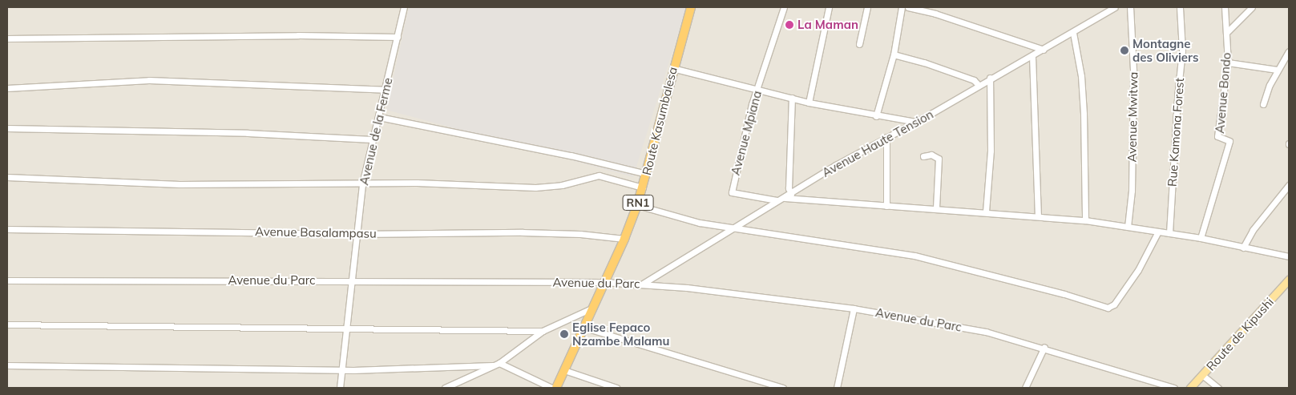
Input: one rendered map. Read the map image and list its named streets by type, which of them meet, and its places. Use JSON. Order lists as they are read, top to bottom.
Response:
{
  "streets": {
    "highway": ["Route Kasumbalesa", "RN1"],
    "main road": ["Route de Kipushi"],
    "street": [
      "Avenue Bondo",
      "Avenue Mwitwa",
      "Avenue de la Ferme",
      "Rue Kamona Forest",
      "Avenue Mpiana",
      "Avenue Haute Tension",
      "Avenue Basalampasu",
      "Avenue du Parc"
    ]
  },
  "crossings": [
    ["Route Kasumbalesa", "Avenue Basalampasu"],
    ["Route Kasumbalesa", "Avenue du Parc"],
    ["Avenue de la Ferme", "Avenue Basalampasu"],
    ["Avenue de la Ferme", "Avenue du Parc"],
    ["Avenue Mpiana", "Avenue Haute Tension"],
    ["Avenue Haute Tension", "Avenue du Parc"]
  ],
  "places": ["La Maman", "Montagne des Oliviers", "Eglise Fepaco Nzambe Malamu"]
}
